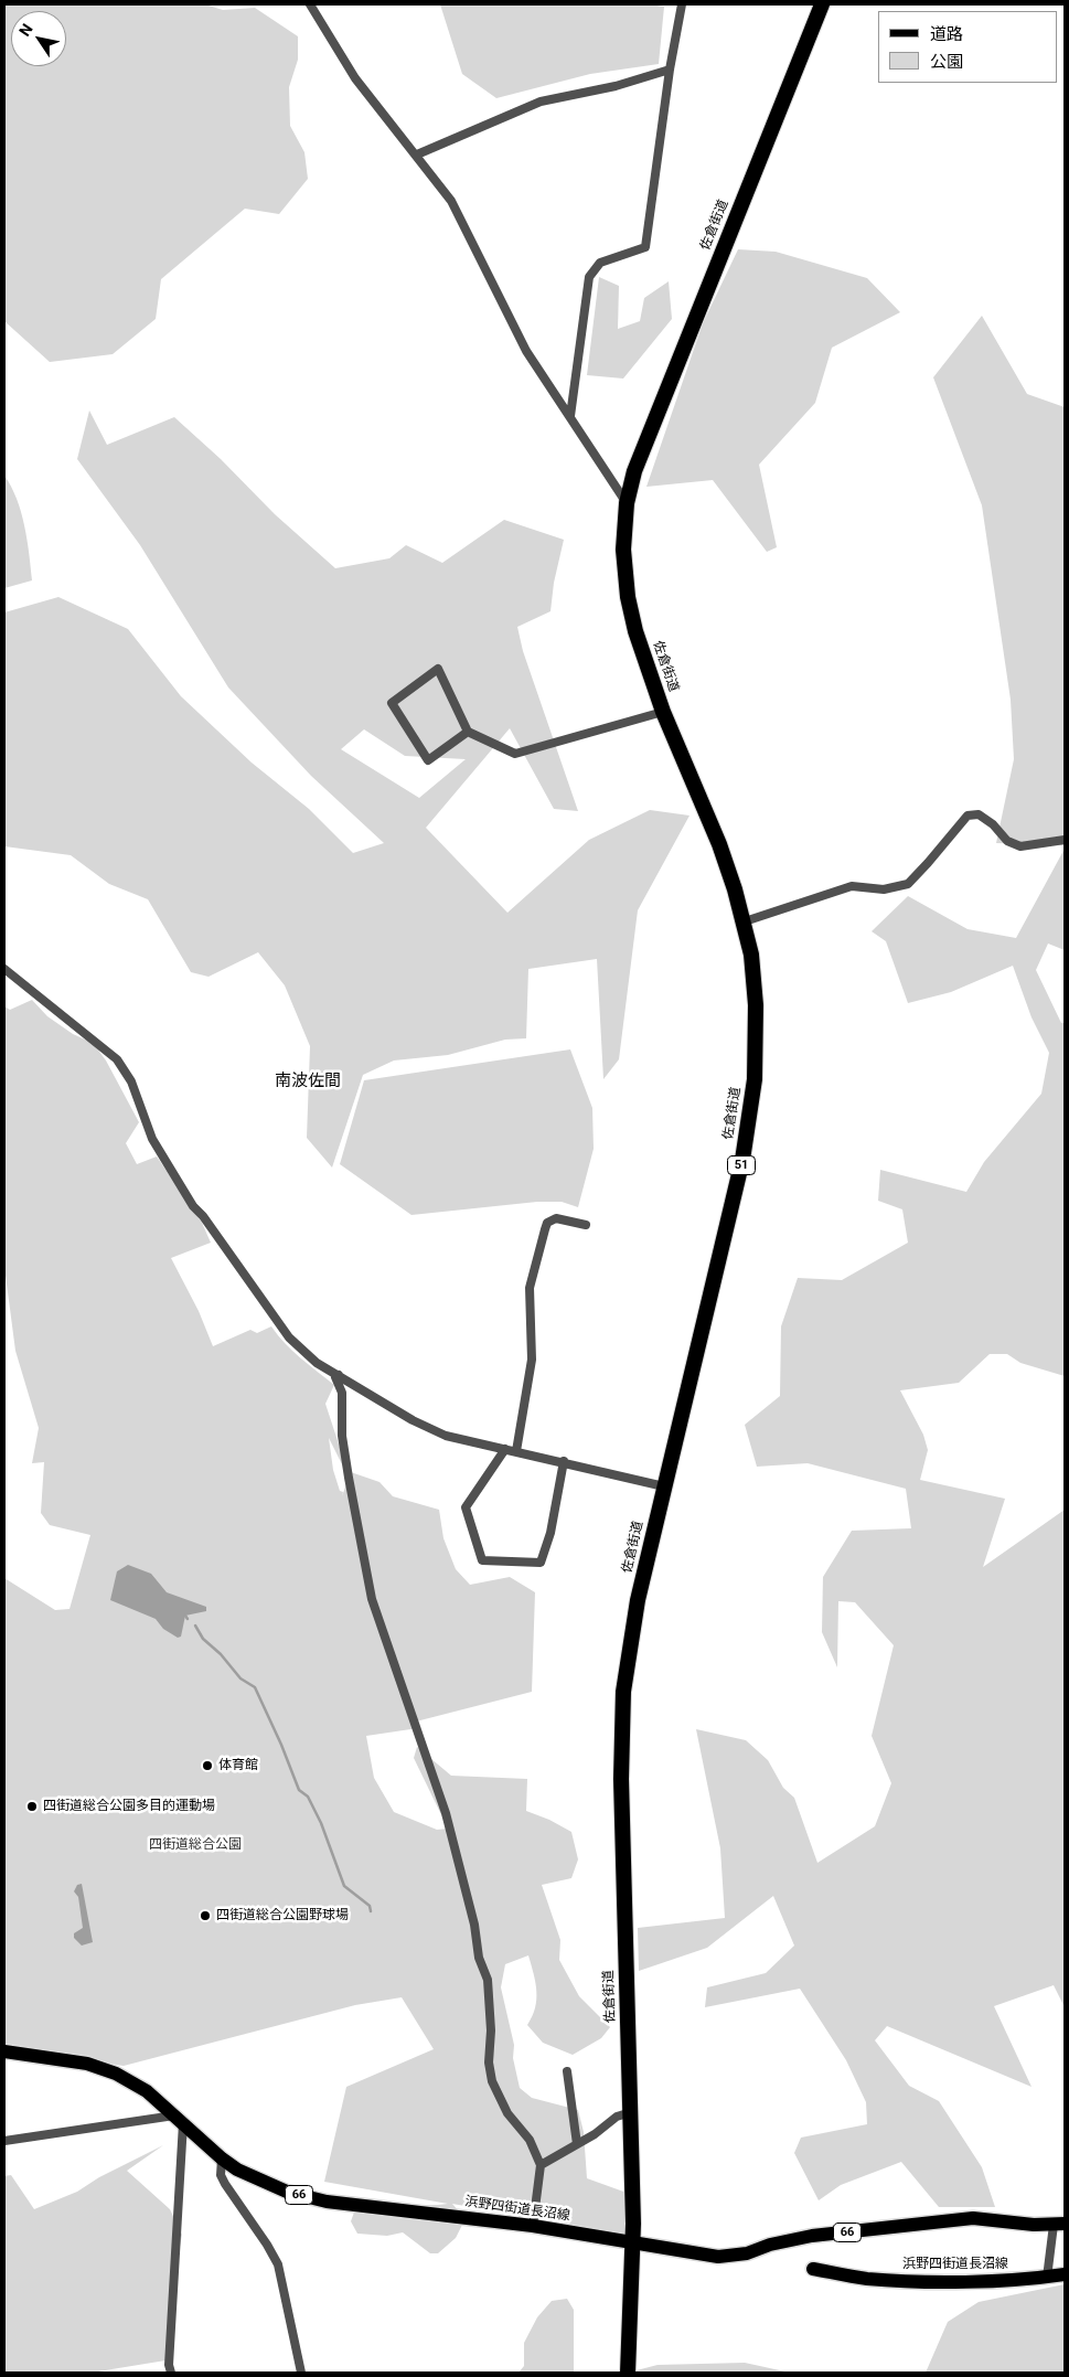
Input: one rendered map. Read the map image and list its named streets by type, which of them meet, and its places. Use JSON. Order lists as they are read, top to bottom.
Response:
{
  "streets": {
    "highway": ["佐倉街道", "51"],
    "main road": ["66", "浜野四街道長沼線"]
  },
  "crossings": [
    ["佐倉街道", "浜野四街道長沼線"]
  ],
  "districts": ["南波佐間"],
  "parks": ["四街道総合公園"],
  "places": ["体育館", "四街道総合公園多目的運動場", "四街道総合公園野球場"],
  "legend": ["道路", "公園"],
  "north": "top left"
}
